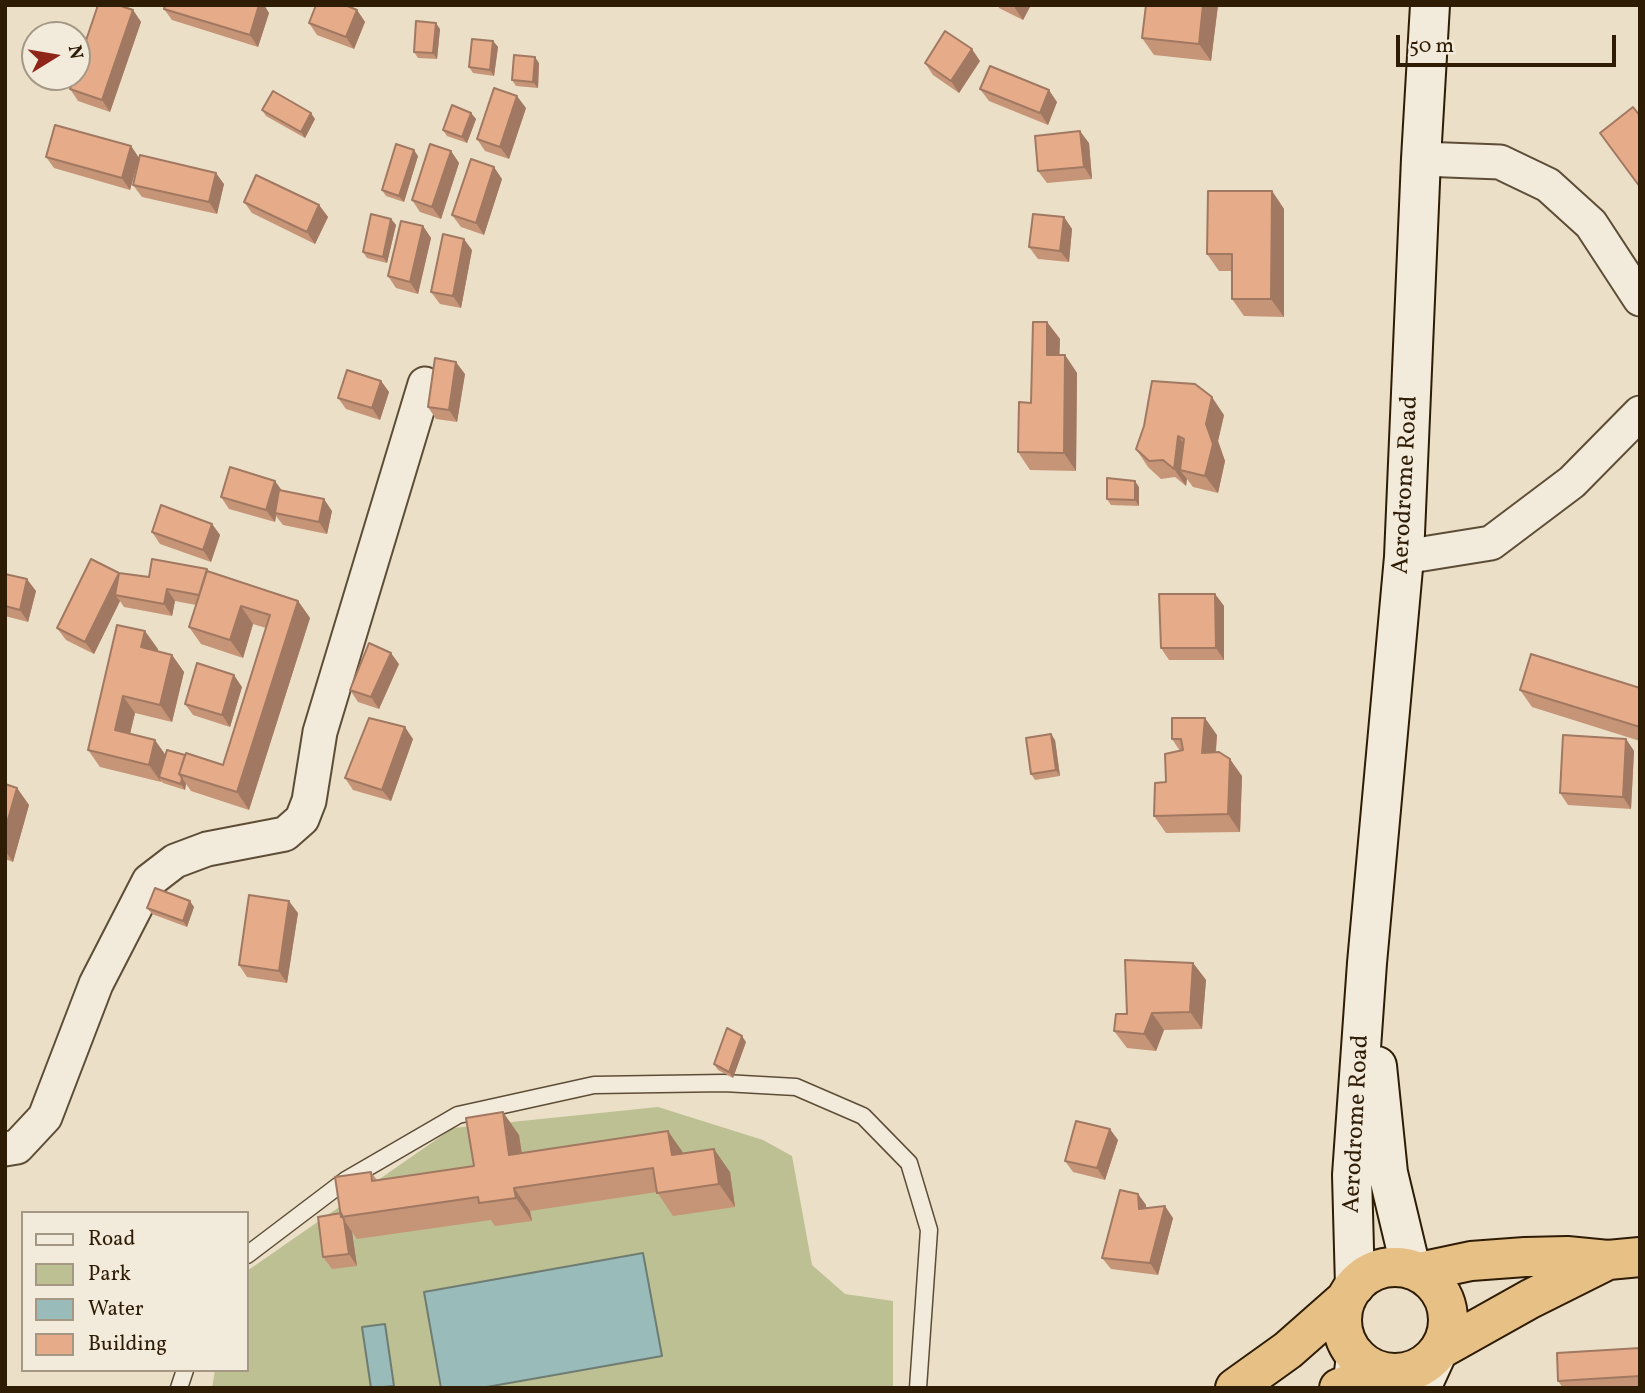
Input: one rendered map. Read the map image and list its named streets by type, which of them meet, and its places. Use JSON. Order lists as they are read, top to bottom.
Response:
{
  "streets": {
    "street": ["Aerodrome Road"]
  },
  "legend": [
    "Road",
    "Park",
    "Water",
    "Building"
  ],
  "scale_bar": "50 m",
  "north": "right"
}
